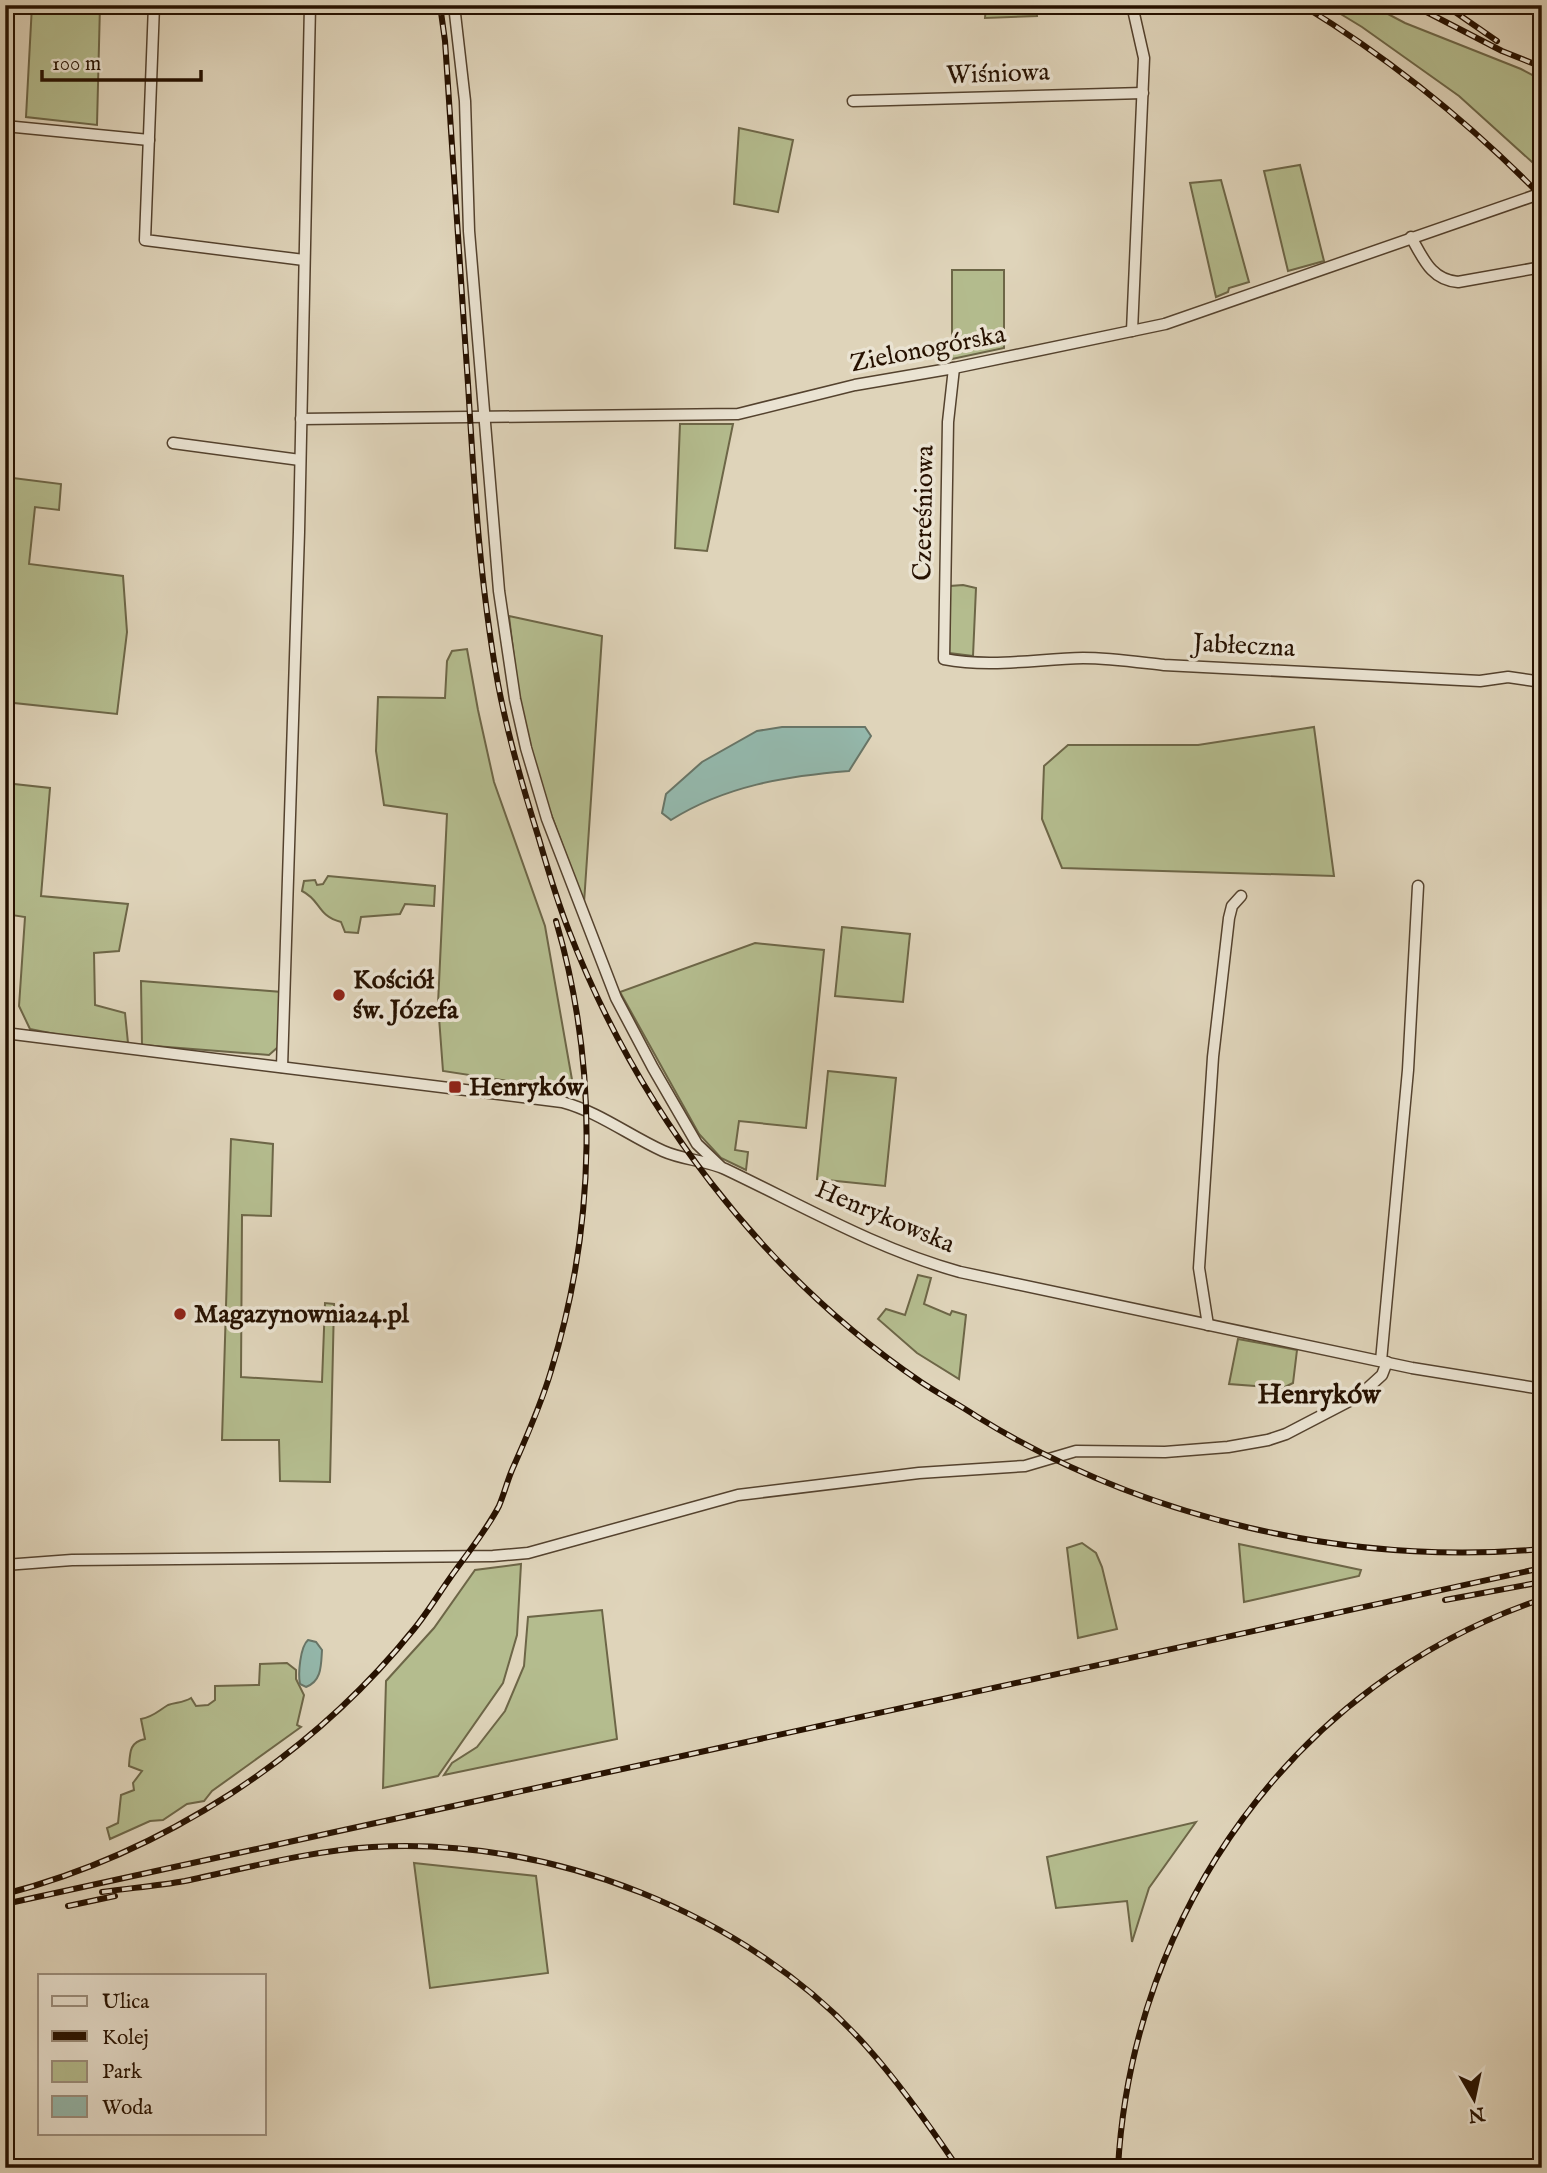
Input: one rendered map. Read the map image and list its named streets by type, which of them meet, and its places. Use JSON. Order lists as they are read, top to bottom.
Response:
{
  "streets": {
    "street": [
      "Wiśniowa",
      "Zielonogórska",
      "Czereśniowa",
      "Jabłeczna",
      "Henrykowska"
    ]
  },
  "crossings": [
    ["Zielonogórska", "Czereśniowa"],
    ["Czereśniowa", "Jabłeczna"]
  ],
  "districts": ["Henryków"],
  "places": {
    "other": ["Kościół św. Józefa", "Magazynownia24.pl"],
    "transit": ["Henryków"]
  },
  "legend": [
    "Ulica",
    "Kolej",
    "Park",
    "Woda"
  ],
  "scale_bar": "100 m",
  "north": "bottom"
}
